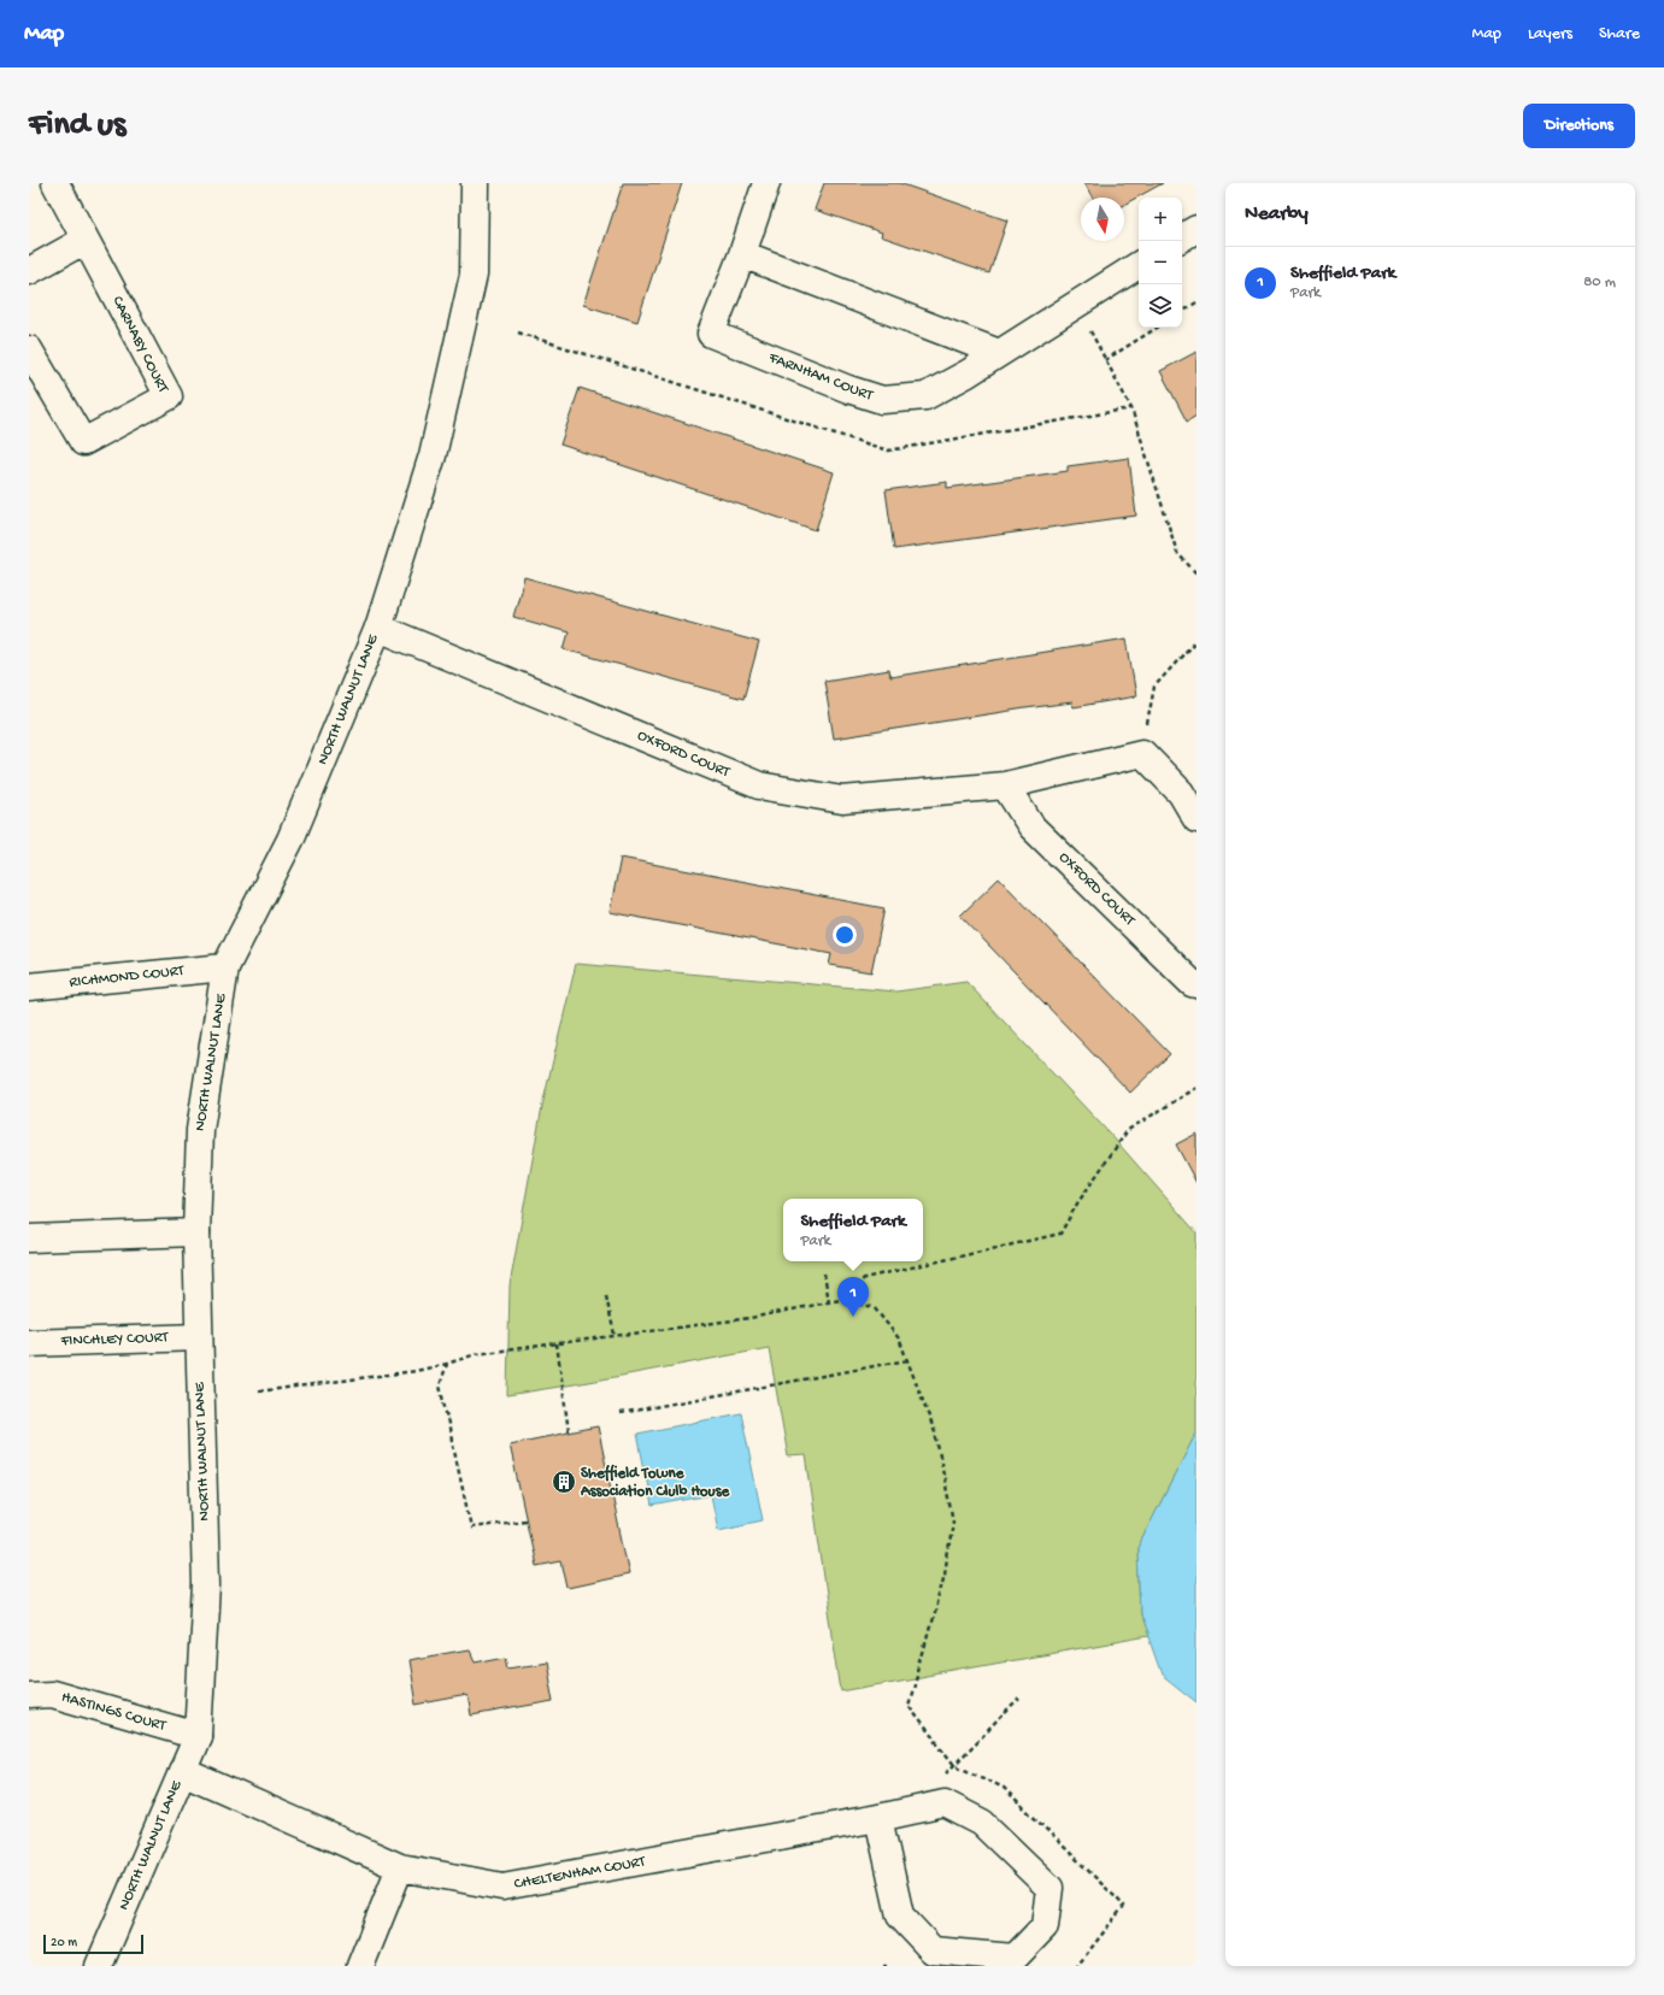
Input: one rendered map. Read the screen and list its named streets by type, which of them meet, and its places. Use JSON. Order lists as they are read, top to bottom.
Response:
{
  "streets": {
    "street": [
      "CARNABY COURT",
      "FARNHAM COURT",
      "NORTH WALNUT LANE",
      "OXFORD COURT",
      "RICHMOND COURT",
      "FINCHLEY COURT",
      "HASTINGS COURT",
      "CHELTENHAM COURT"
    ]
  },
  "crossings": [
    ["NORTH WALNUT LANE", "OXFORD COURT"],
    ["NORTH WALNUT LANE", "RICHMOND COURT"],
    ["NORTH WALNUT LANE", "FINCHLEY COURT"],
    ["NORTH WALNUT LANE", "HASTINGS COURT"],
    ["NORTH WALNUT LANE", "CHELTENHAM COURT"]
  ],
  "places": {
    "building": ["Sheffield Towne Association Clulb House"]
  },
  "scale_bar": "20 m",
  "north": "bottom",
  "page": {
    "header": "Map",
    "nav": ["Map", "Layers", "Share"],
    "buttons": "Directions",
    "title": "Find us",
    "heading": "Nearby",
    "map_buttons": ["+", "−"],
    "list": [
      {
        "mark": "1",
        "name": "Sheffield Park",
        "note": "Park",
        "value": "80 m"
      }
    ],
    "popup": ["Sheffield Park", "Park"],
    "pins": "1",
    "scale": "20 m"
  }
}
